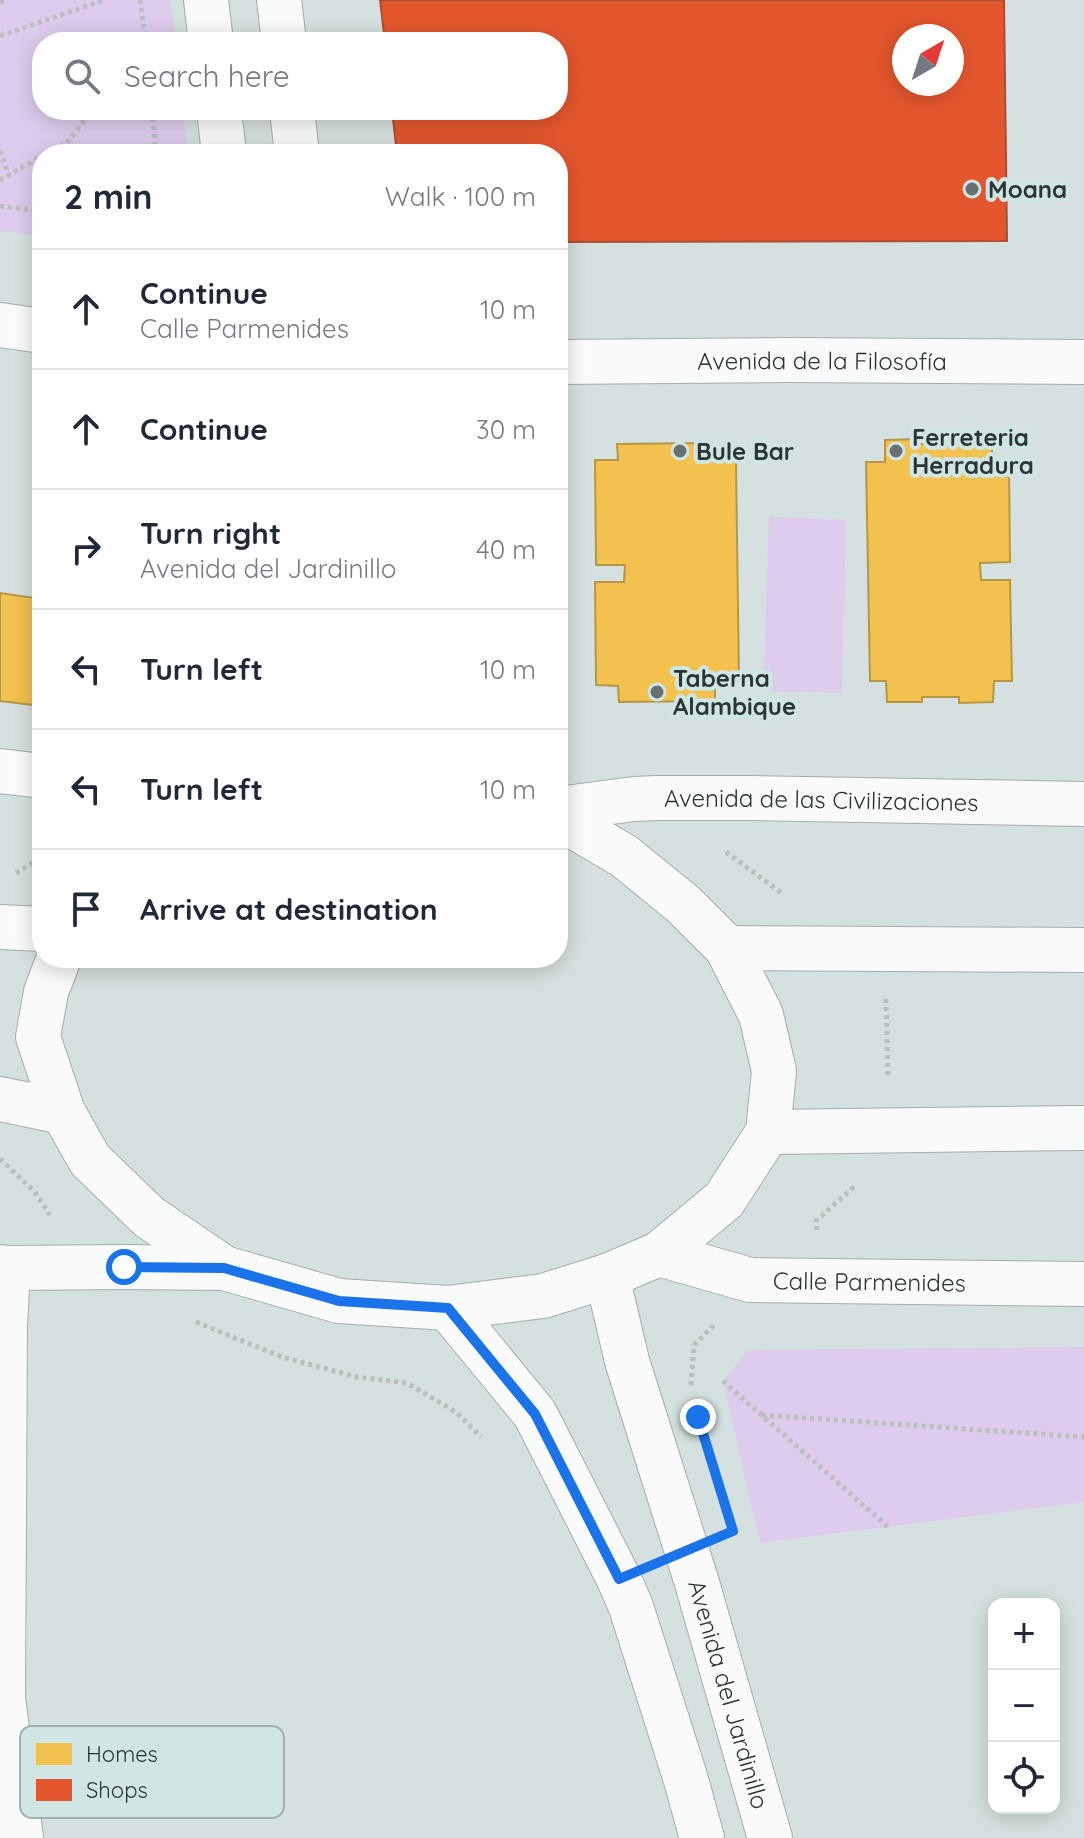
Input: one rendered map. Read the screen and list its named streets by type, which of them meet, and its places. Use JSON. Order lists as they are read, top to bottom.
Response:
{
  "streets": {
    "street": [
      "Avenida de la Filosofía",
      "Avenida de las Civilizaciones",
      "Calle Parmenides",
      "Avenida del Jardinillo"
    ]
  },
  "places": [
    "Moana",
    "Bule Bar",
    "Ferreteria Herradura",
    "Taberna Alambique"
  ],
  "legend": ["Homes", "Shops"],
  "north": "top right",
  "page": {
    "search": "Search here",
    "heading": ["2 min", "Walk · 100 m"],
    "list": [
      ["Continue", "Calle Parmenides", "10 m"],
      ["Continue", "30 m"],
      ["Turn right", "Avenida del Jardinillo", "40 m"],
      ["Turn left", "10 m"],
      ["Turn left", "10 m"],
      "Arrive at destination"
    ],
    "map_buttons": ["+", "−"]
  }
}
